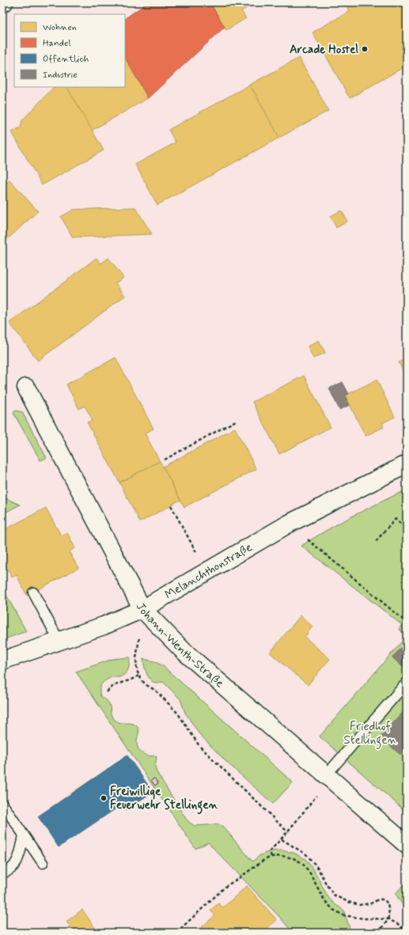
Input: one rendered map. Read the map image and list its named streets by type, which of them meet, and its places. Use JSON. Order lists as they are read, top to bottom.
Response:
{
  "streets": {
    "street": ["Melanchthonstraße", "Johann-Wenth-Straße"]
  },
  "crossings": [
    ["Melanchthonstraße", "Johann-Wenth-Straße"]
  ],
  "parks": ["Friedhof Stellingen"],
  "places": ["Arcade Hostel", "Freiwillige Feuerwehr Stellingen"],
  "legend": [
    "Wohnen",
    "Handel",
    "Öffentlich",
    "Industrie"
  ]
}
